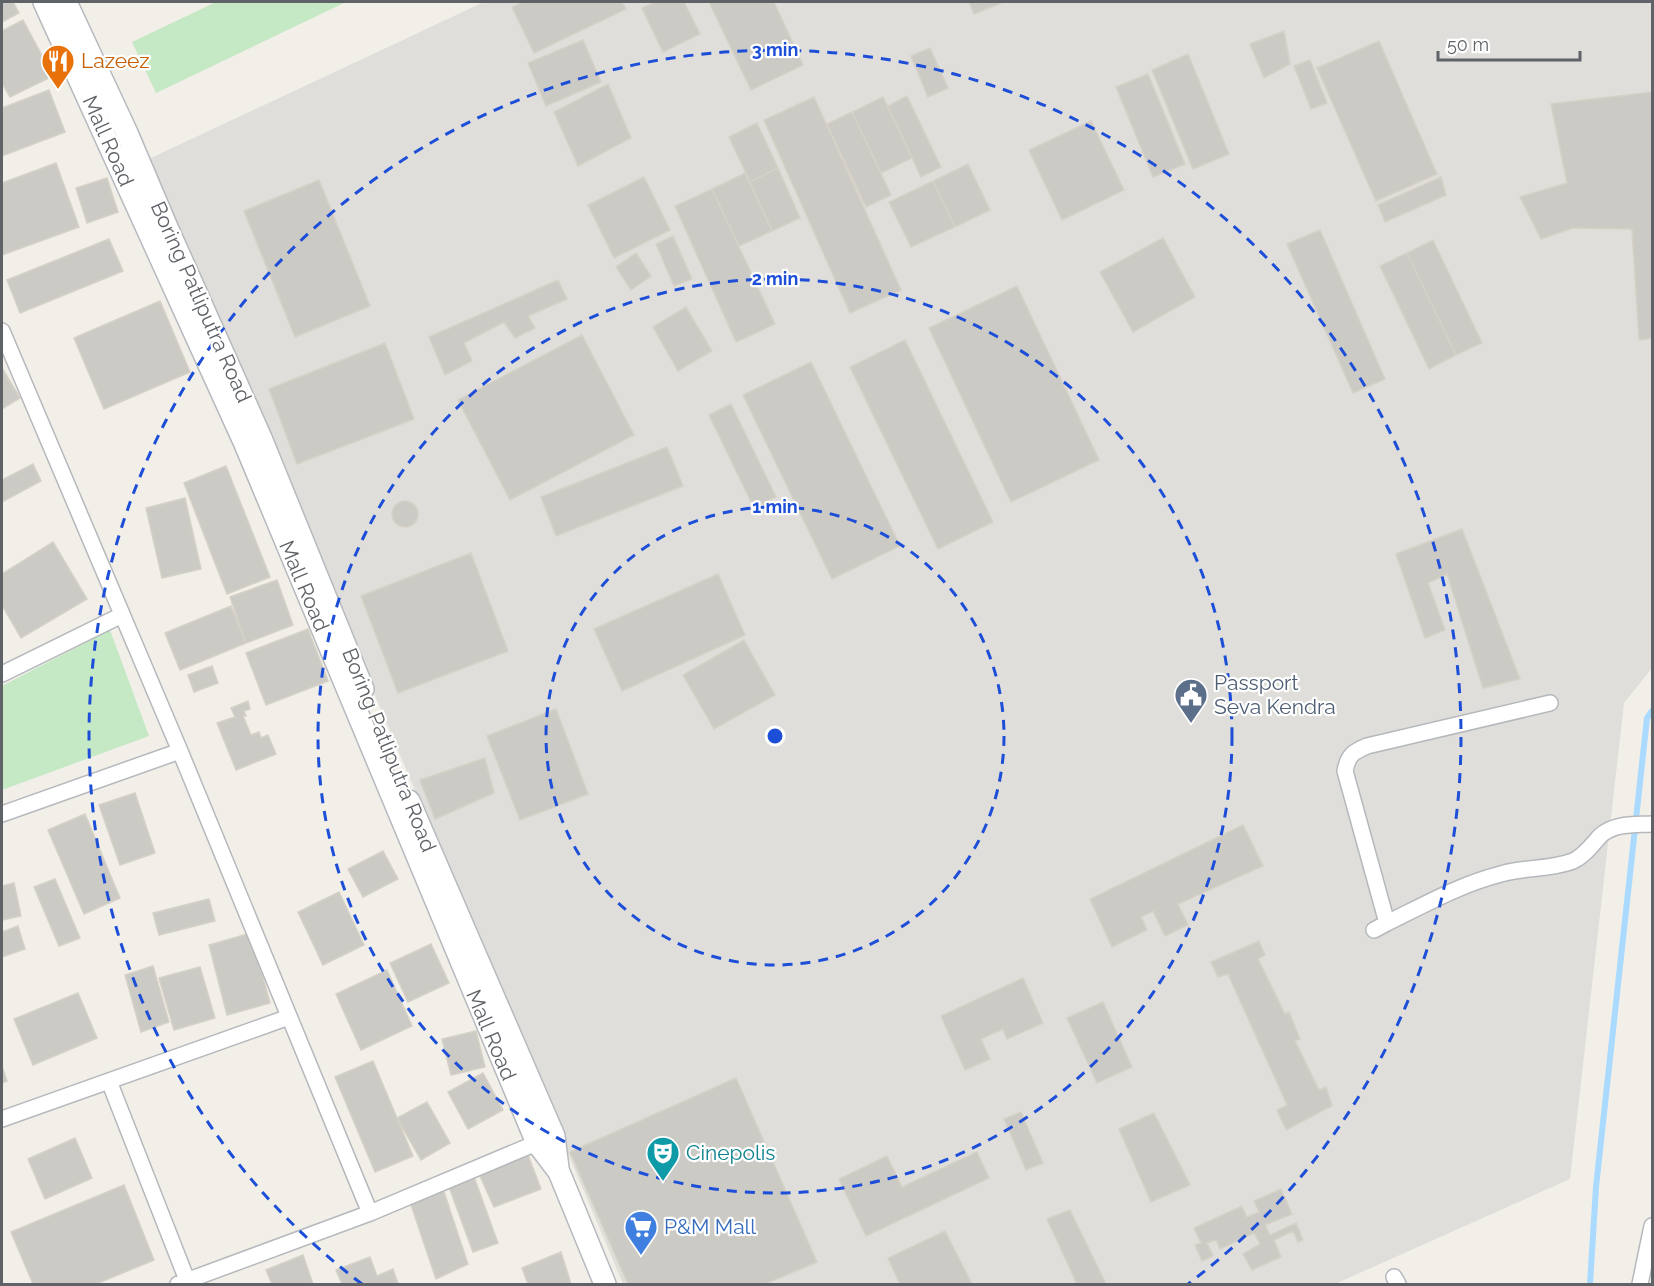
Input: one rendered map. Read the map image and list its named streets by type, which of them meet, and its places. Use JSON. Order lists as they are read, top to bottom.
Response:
{
  "streets": {
    "street": ["Mall Road"]
  },
  "places": {
    "restaurant": ["Lazeez"],
    "public building": ["Passport Seva Kendra"],
    "theatre": ["Cinepolis"],
    "supermarket": ["P&M Mall"]
  },
  "scale_bar": "50 m",
  "rings": ["3 min", "2 min", "1 min"]
}
